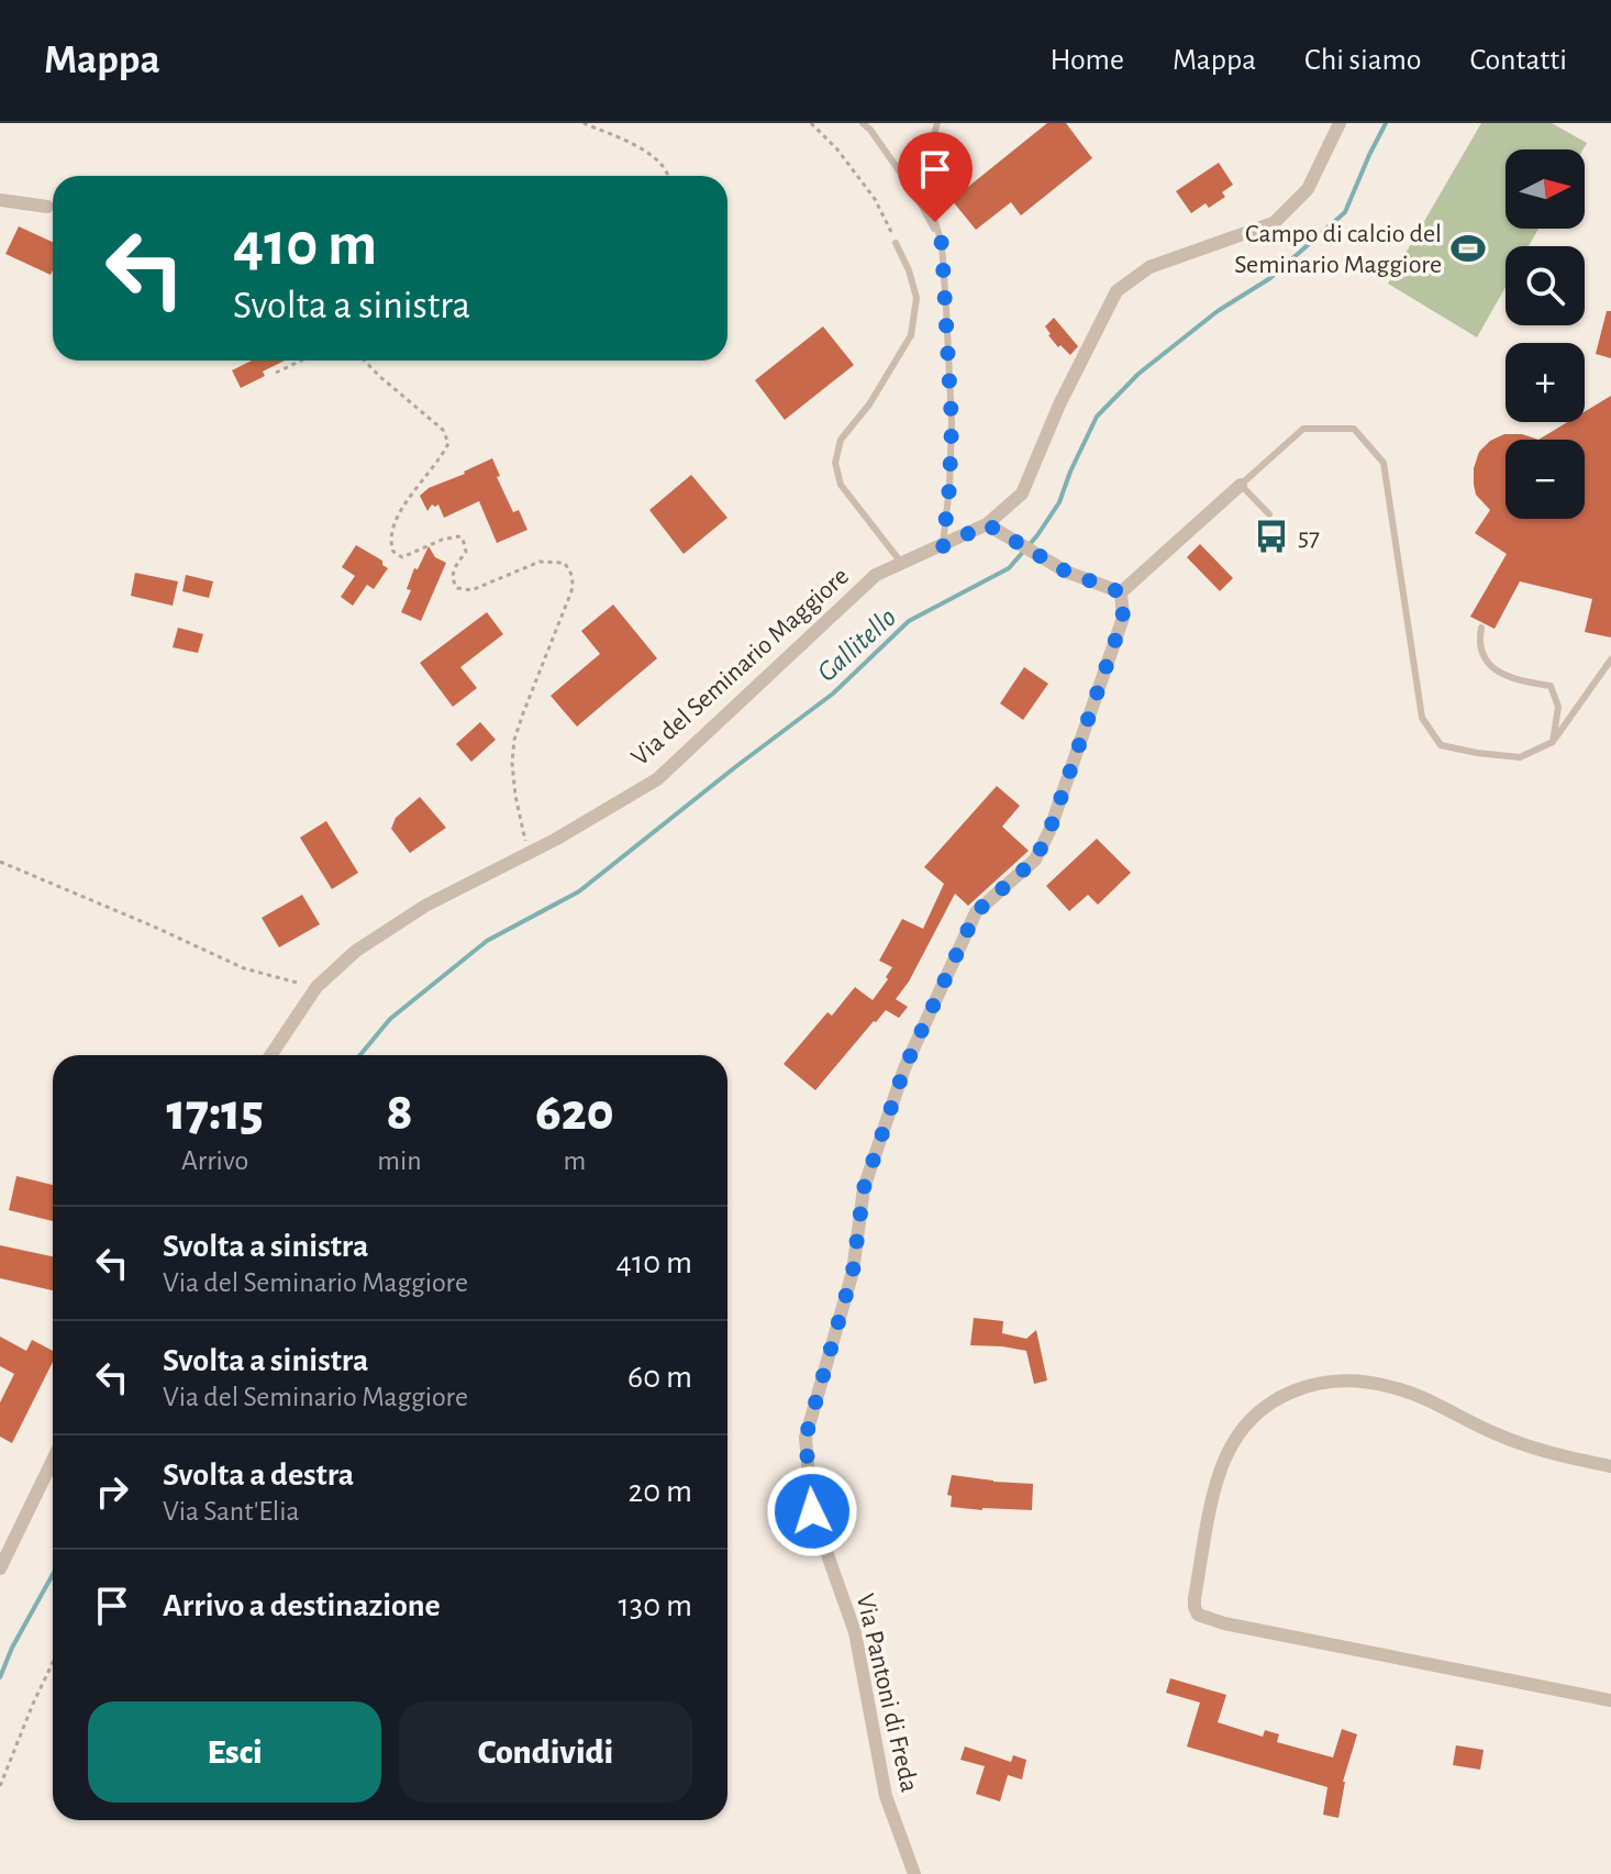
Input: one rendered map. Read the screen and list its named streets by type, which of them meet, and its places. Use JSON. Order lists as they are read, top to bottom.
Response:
{
  "streets": {
    "street": ["Via del Seminario Maggiore", "Via Pantoni di Freda"]
  },
  "water": ["Gallitello"],
  "places": {
    "sports": ["Campo di calcio del Seminario Maggiore"],
    "bus stop": ["57"]
  },
  "north": "right",
  "page": {
    "header": "Mappa",
    "nav": [
      "Home",
      "Mappa",
      "Chi siamo",
      "Contatti"
    ],
    "map_buttons": ["+", "−"],
    "turn": ["410 m", "Svolta a sinistra"],
    "eta": [
      "17:15",
      "Arrivo",
      "8",
      "min",
      "620",
      "m"
    ],
    "list": [
      {
        "name": "Svolta a sinistra",
        "note": "Via del Seminario Maggiore",
        "value": "410 m"
      },
      {
        "name": "Svolta a sinistra",
        "note": "Via del Seminario Maggiore",
        "value": "60 m"
      },
      {
        "name": "Svolta a destra",
        "note": "Via Sant'Elia",
        "value": "20 m"
      },
      {
        "name": "Arrivo a destinazione",
        "value": "130 m"
      }
    ],
    "buttons": ["Esci", "Condividi"]
  }
}
